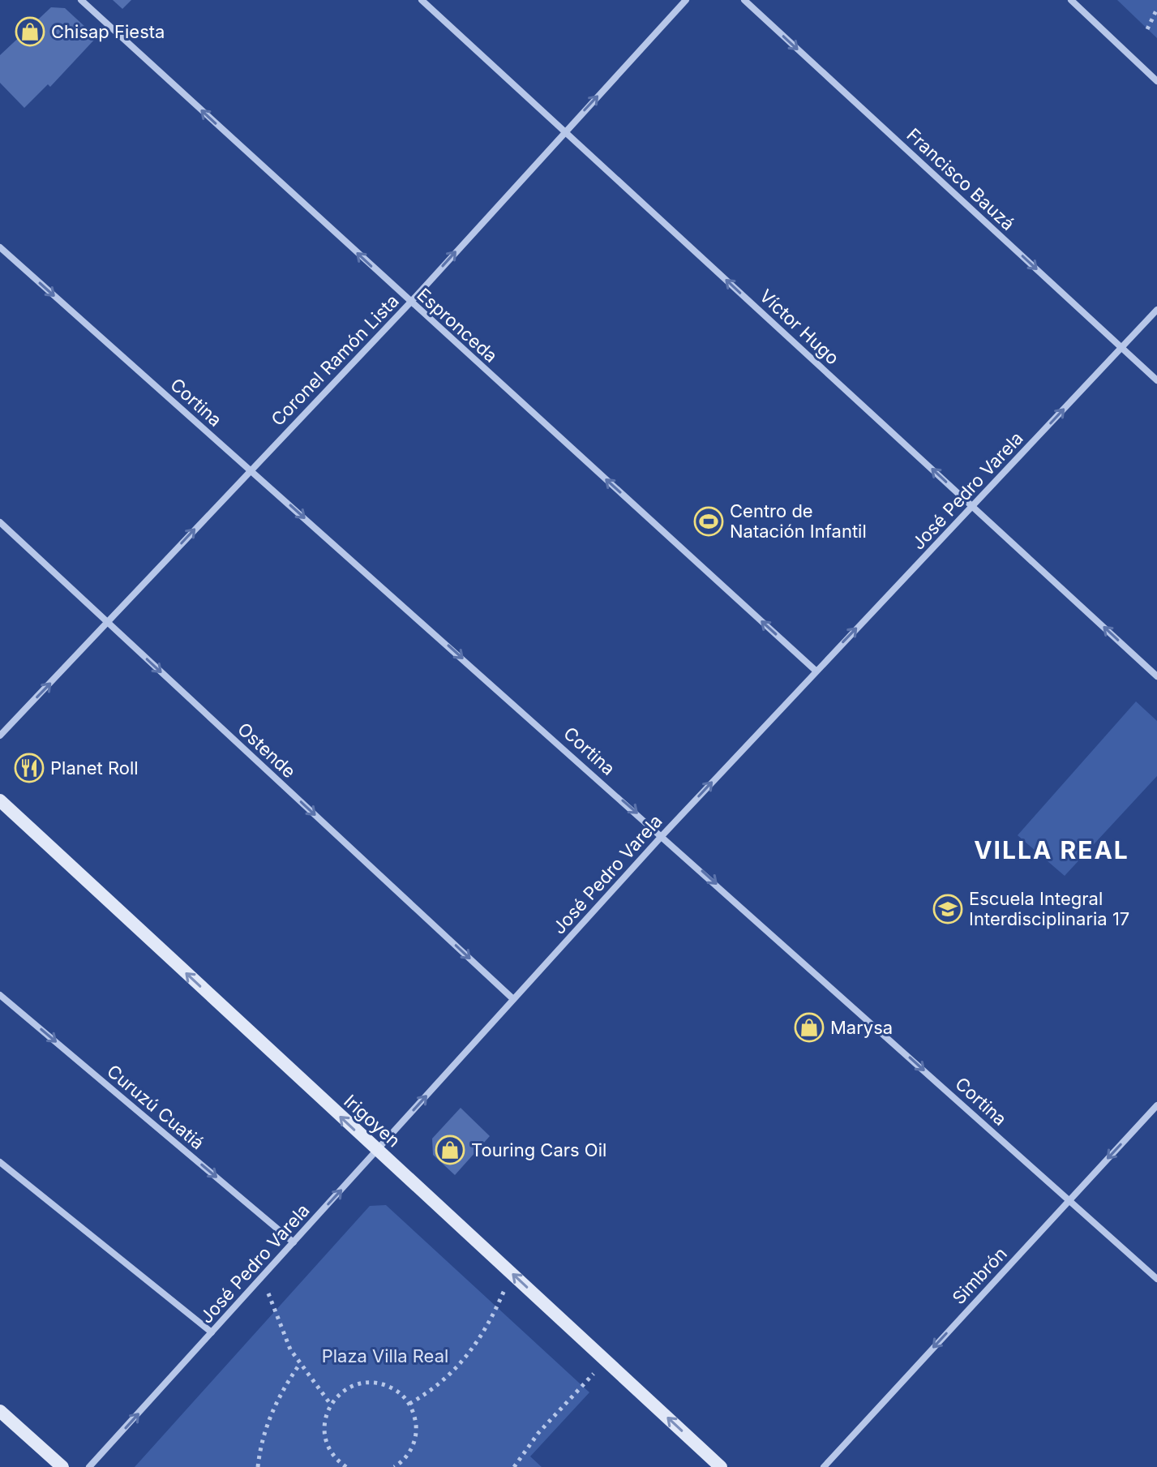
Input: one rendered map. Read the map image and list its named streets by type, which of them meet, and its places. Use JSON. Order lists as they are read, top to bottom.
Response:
{
  "streets": {
    "street": [
      "Francisco Bauzá",
      "Espronceda",
      "Víctor Hugo",
      "Coronel Ramón Lista",
      "Cortina",
      "José Pedro Varela",
      "Ostende",
      "Curuzú Cuatiá",
      "Irigoyen",
      "Simbrón"
    ]
  },
  "crossings": [
    ["Francisco Bauzá", "José Pedro Varela"],
    ["Espronceda", "Coronel Ramón Lista"],
    ["Espronceda", "José Pedro Varela"],
    ["Víctor Hugo", "Coronel Ramón Lista"],
    ["Víctor Hugo", "José Pedro Varela"],
    ["Coronel Ramón Lista", "Cortina"],
    ["Coronel Ramón Lista", "Ostende"],
    ["Cortina", "José Pedro Varela"],
    ["Cortina", "Simbrón"],
    ["José Pedro Varela", "Ostende"],
    ["José Pedro Varela", "Curuzú Cuatiá"],
    ["José Pedro Varela", "Irigoyen"]
  ],
  "one_way": [
    "Francisco Bauzá",
    "Espronceda",
    "Víctor Hugo",
    "Coronel Ramón Lista",
    "Cortina",
    "José Pedro Varela",
    "Ostende",
    "Curuzú Cuatiá",
    "Irigoyen",
    "Simbrón"
  ],
  "districts": ["VILLA REAL"],
  "parks": ["Plaza Villa Real"],
  "places": {
    "shop": ["Chisap Fiesta", "Marysa", "Touring Cars Oil"],
    "sports": ["Centro de Natación Infantil"],
    "restaurant": ["Planet Roll"],
    "school or university": ["Escuela Integral Interdisciplinaria 17"]
  }
}
